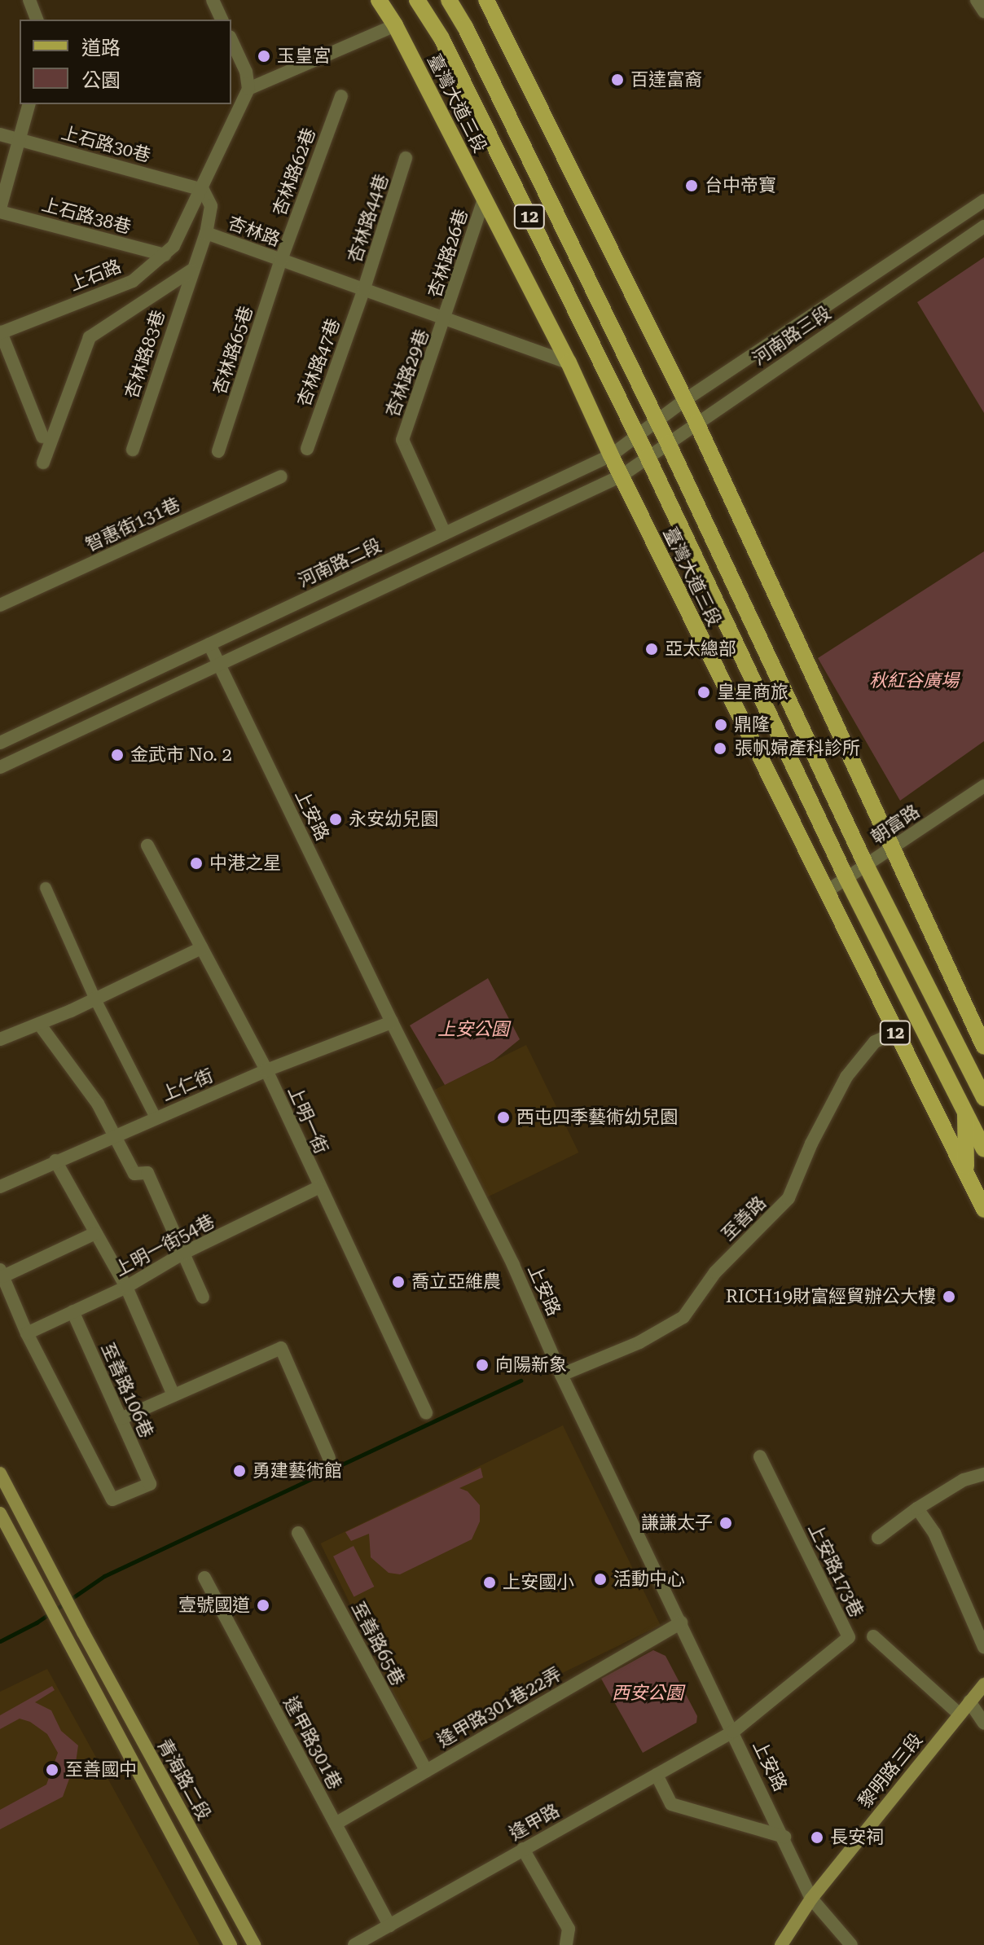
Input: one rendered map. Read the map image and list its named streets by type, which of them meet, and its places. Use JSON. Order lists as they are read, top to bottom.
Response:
{
  "streets": {
    "main road": [
      "臺灣大道三段",
      "12",
      "黎明路三段",
      "青海路二段"
    ],
    "street": [
      "上石路30巷",
      "杏林路62巷",
      "上石路38巷",
      "杏林路44巷",
      "杏林路",
      "杏林路26巷",
      "上石路",
      "河南路三段",
      "杏林路65巷",
      "杏林路83巷",
      "杏林路47巷",
      "杏林路29巷",
      "智惠街131巷",
      "河南路二段",
      "上安路",
      "朝富路",
      "上仁街",
      "上明一街",
      "至善路",
      "上明一街54巷",
      "至善路106巷",
      "上安路173巷",
      "至善路65巷",
      "逢甲路301巷22弄",
      "逢甲路301巷",
      "逢甲路"
    ]
  },
  "crossings": [
    ["臺灣大道三段", "12"],
    ["臺灣大道三段", "杏林路"],
    ["臺灣大道三段", "杏林路26巷"],
    ["臺灣大道三段", "河南路三段"],
    ["臺灣大道三段", "河南路二段"],
    ["臺灣大道三段", "朝富路"],
    ["臺灣大道三段", "至善路"],
    ["上石路30巷", "上石路"],
    ["杏林路62巷", "杏林路"],
    ["杏林路62巷", "杏林路65巷"],
    ["上石路38巷", "上石路"],
    ["杏林路44巷", "杏林路"],
    ["杏林路44巷", "杏林路47巷"],
    ["杏林路", "杏林路26巷"],
    ["杏林路", "杏林路65巷"],
    ["杏林路", "杏林路83巷"],
    ["杏林路", "杏林路47巷"],
    ["杏林路", "杏林路29巷"],
    ["杏林路26巷", "杏林路29巷"],
    ["河南路三段", "河南路二段"],
    ["杏林路29巷", "河南路二段"],
    ["河南路二段", "上安路"],
    ["上安路", "上仁街"],
    ["上安路", "至善路"],
    ["上安路", "上安路173巷"],
    ["上安路", "逢甲路301巷22弄"],
    ["上安路", "黎明路三段"],
    ["上安路", "逢甲路"],
    ["上仁街", "上明一街"],
    ["上明一街", "上明一街54巷"],
    ["上明一街54巷", "至善路106巷"],
    ["上安路173巷", "逢甲路"],
    ["至善路65巷", "逢甲路301巷22弄"],
    ["逢甲路301巷22弄", "逢甲路301巷"],
    ["逢甲路301巷", "逢甲路"]
  ],
  "parks": ["秋紅谷廣場", "上安公園", "西安公園"],
  "places": [
    "玉皇宮",
    "百達富裔",
    "台中帝寶",
    "亞太總部",
    "皇星商旅",
    "鼎隆",
    "張帆婦產科診所",
    "金武市 No. 2",
    "永安幼兒園",
    "中港之星",
    "西屯四季藝術幼兒園",
    "喬立亞維農",
    "RICH19財富經貿辦公大樓",
    "向陽新象",
    "勇建藝術館",
    "謙謙太子",
    "活動中心",
    "上安國小",
    "壹號國道",
    "至善國中",
    "長安祠"
  ],
  "legend": ["道路", "公園"]
}
